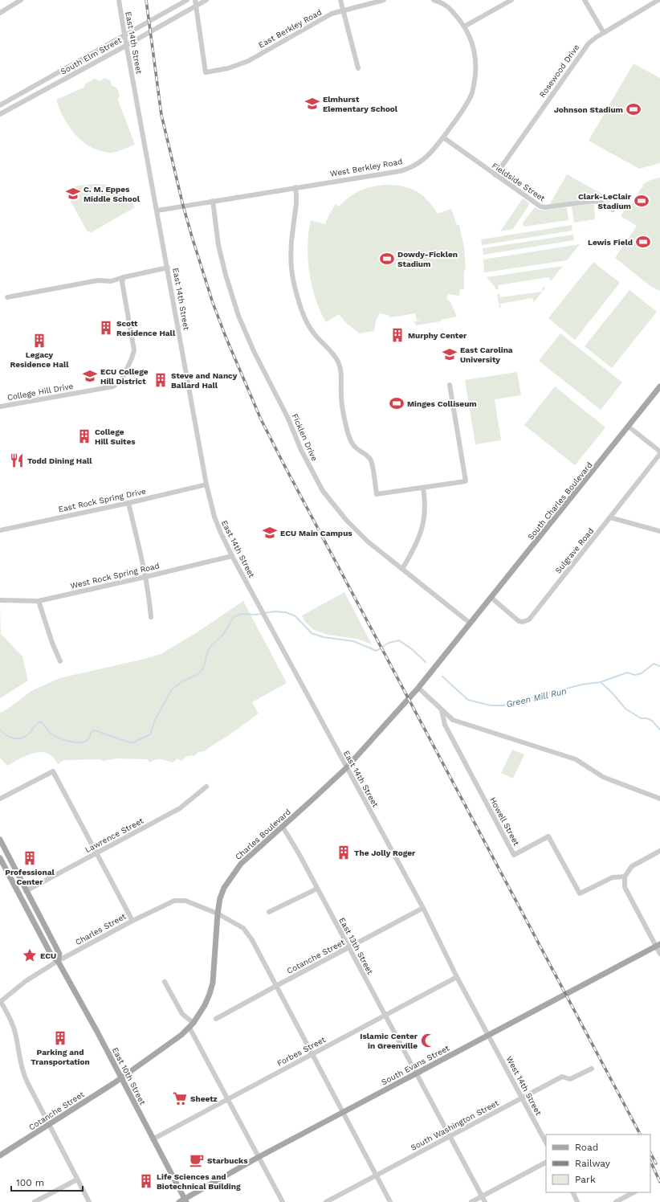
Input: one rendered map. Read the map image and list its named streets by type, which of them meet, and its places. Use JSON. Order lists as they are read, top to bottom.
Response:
{
  "streets": {
    "main road": [
      "South Charles Boulevard",
      "Charles Boulevard",
      "Cotanche Street",
      "South Evans Street",
      "East 10th Street"
    ],
    "street": [
      "East Berkley Road",
      "East 14th Street",
      "South Elm Street",
      "Rosewood Drive",
      "West Berkley Road",
      "Fieldside Street",
      "College Hill Drive",
      "Ficklen Drive",
      "East Rock Spring Drive",
      "Sulgrave Road",
      "West Rock Spring Road",
      "Howell Street",
      "Lawrence Street",
      "Charles Street",
      "East 13th Street",
      "Forbes Street",
      "West 14th Street",
      "South Washington Street"
    ]
  },
  "crossings": [
    ["East Berkley Road", "South Elm Street"],
    ["East 14th Street", "South Elm Street"],
    ["East 14th Street", "West Berkley Road"],
    ["East 14th Street", "East Rock Spring Drive"],
    ["East 14th Street", "West Rock Spring Road"],
    ["East 14th Street", "Charles Boulevard"],
    ["East 14th Street", "Cotanche Street"],
    ["East 14th Street", "Forbes Street"],
    ["East 14th Street", "South Evans Street"],
    ["East 14th Street", "West 14th Street"],
    ["Rosewood Drive", "Fieldside Street"],
    ["West Berkley Road", "Fieldside Street"],
    ["West Berkley Road", "Ficklen Drive"],
    ["Ficklen Drive", "South Charles Boulevard"],
    ["Ficklen Drive", "Charles Boulevard"],
    ["South Charles Boulevard", "Sulgrave Road"],
    ["South Charles Boulevard", "Charles Boulevard"],
    ["Charles Boulevard", "Charles Street"],
    ["Charles Boulevard", "East 13th Street"],
    ["Charles Boulevard", "Cotanche Street"],
    ["Charles Boulevard", "East 10th Street"],
    ["Lawrence Street", "East 10th Street"],
    ["Charles Street", "Cotanche Street"],
    ["Charles Street", "Forbes Street"],
    ["Charles Street", "South Evans Street"],
    ["Charles Street", "East 10th Street"],
    ["Charles Street", "South Washington Street"],
    ["East 13th Street", "Cotanche Street"],
    ["East 13th Street", "Forbes Street"],
    ["East 13th Street", "South Evans Street"],
    ["East 13th Street", "South Washington Street"],
    ["Cotanche Street", "East 10th Street"],
    ["Forbes Street", "East 10th Street"],
    ["South Evans Street", "East 10th Street"],
    ["South Evans Street", "West 14th Street"],
    ["West 14th Street", "South Washington Street"]
  ],
  "water": ["Green Mill Run"],
  "places": {
    "school or university": [
      "Elmhurst Elementary School",
      "C. M. Eppes Middle School",
      "East Carolina University",
      "ECU College Hill District",
      "ECU Main Campus"
    ],
    "sports": [
      "Johnson Stadium",
      "Clark-LeClair Stadium",
      "Lewis Field",
      "Dowdy-Ficklen Stadium",
      "Minges Colliseum"
    ],
    "building": [
      "Scott Residence Hall",
      "Murphy Center",
      "Legacy Residence Hall",
      "Steve and Nancy Ballard Hall",
      "College Hill Suites",
      "The Jolly Roger",
      "Professional Center",
      "Parking and Transportation",
      "Life Sciences and Biotechnical Building"
    ],
    "restaurant": ["Todd Dining Hall"],
    "place": ["ECU"],
    "mosque": ["Islamic Center in Greenville"],
    "supermarket": ["Sheetz"],
    "cafe": ["Starbucks"]
  },
  "legend": ["Road", "Railway", "Park"],
  "scale_bar": "100 m"
}
